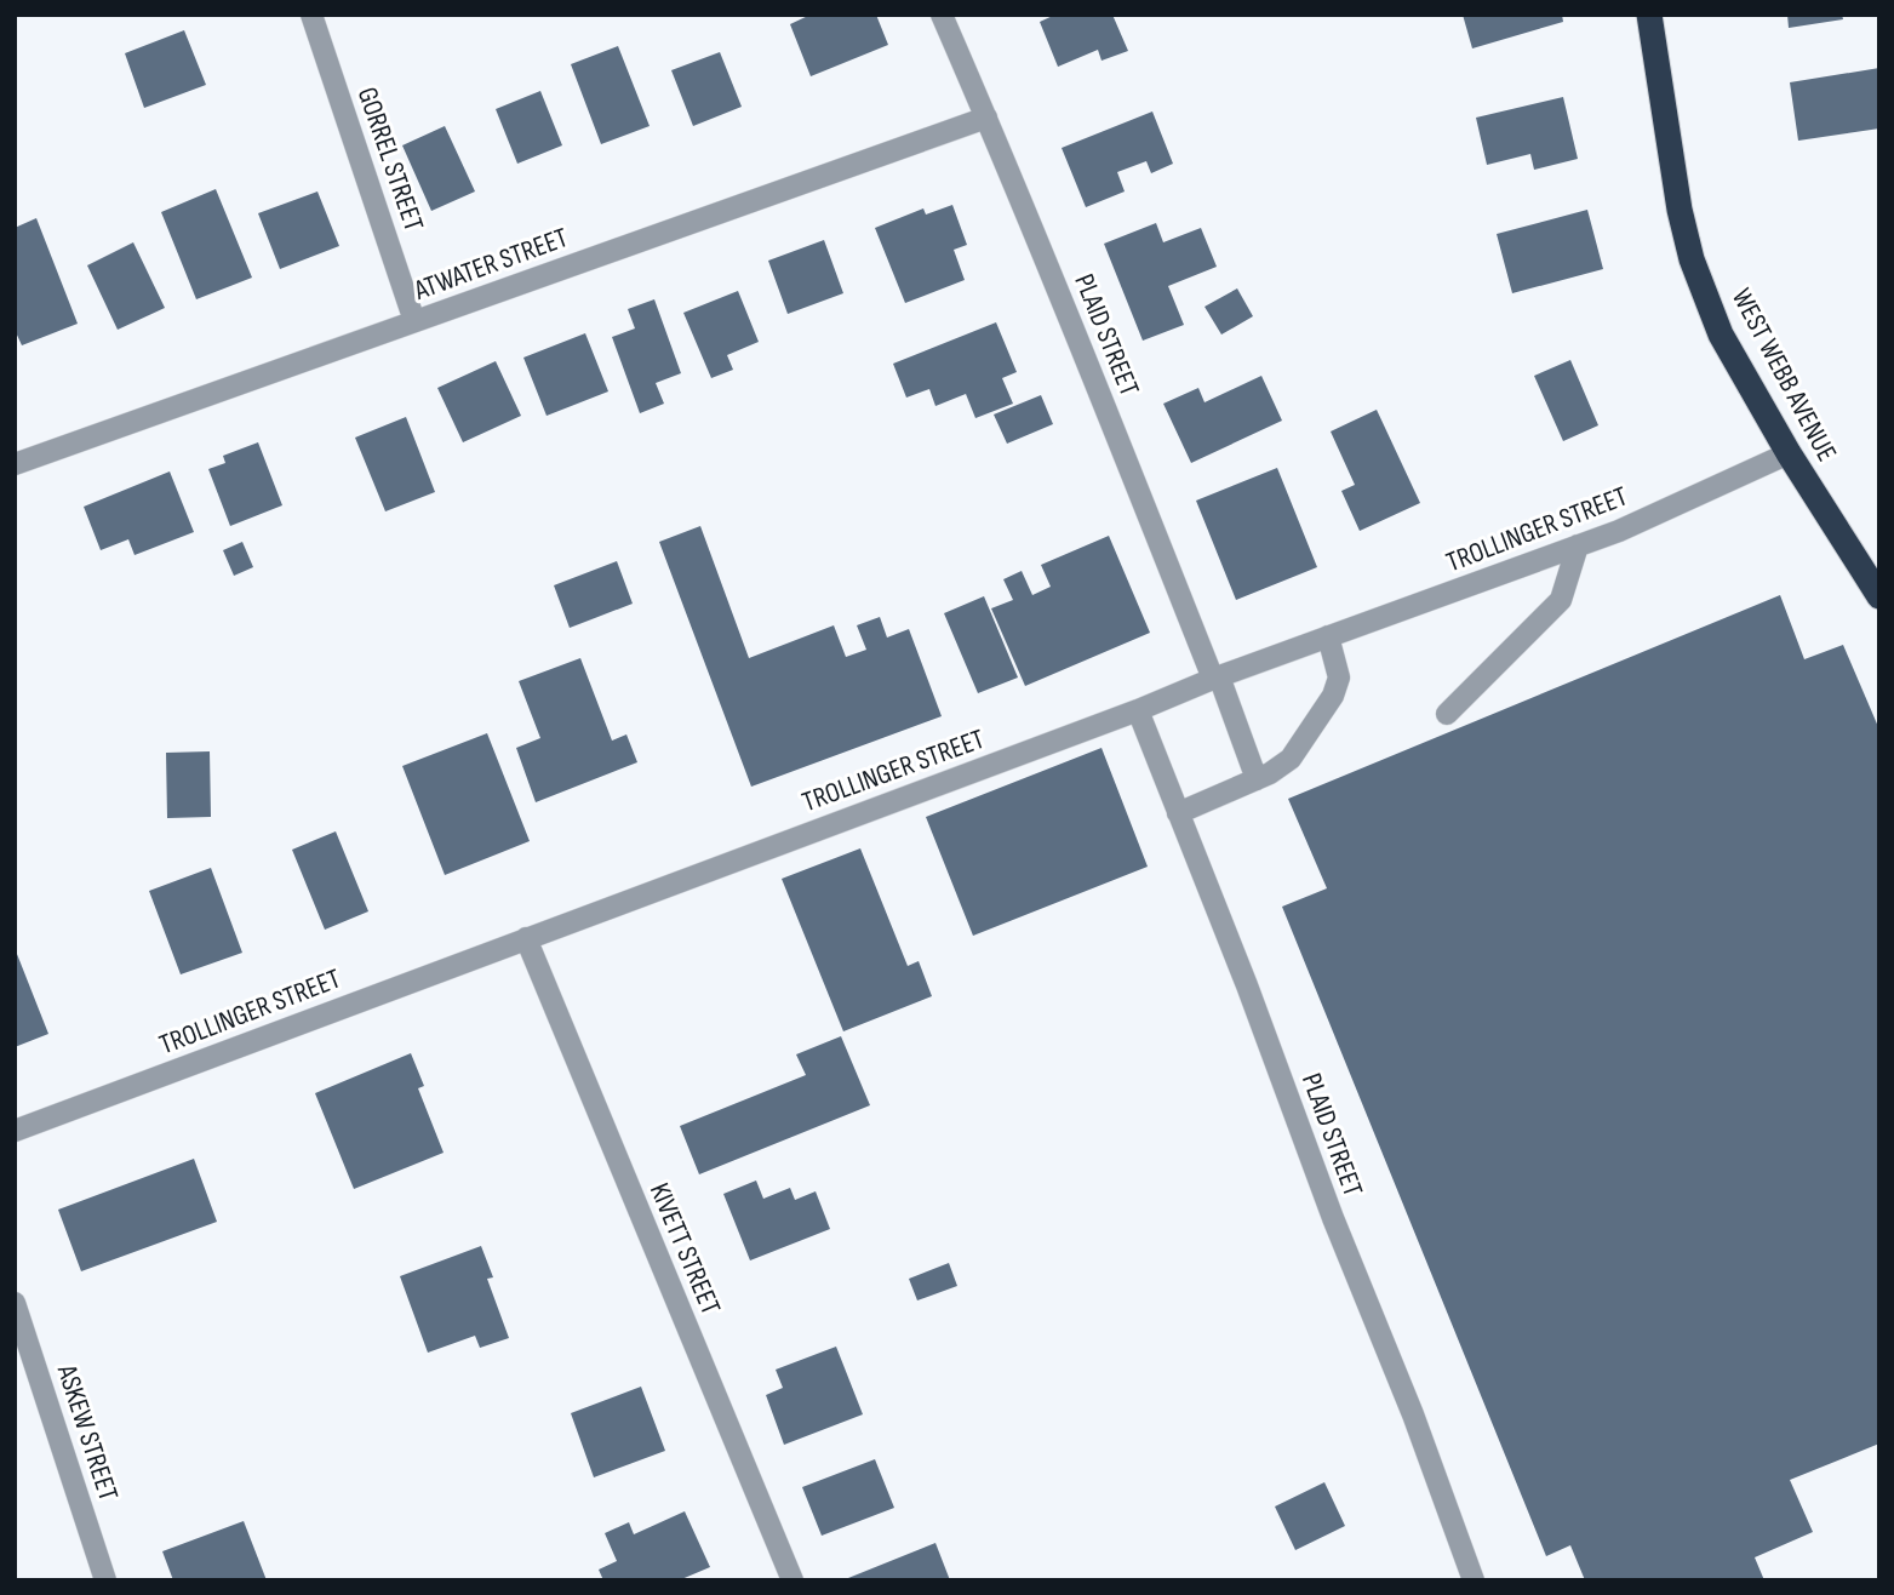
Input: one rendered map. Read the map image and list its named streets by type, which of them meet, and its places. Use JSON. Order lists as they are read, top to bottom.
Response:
{
  "streets": {
    "highway": ["WEST WEBB AVENUE"],
    "street": [
      "GORREL STREET",
      "ATWATER STREET",
      "PLAID STREET",
      "TROLLINGER STREET",
      "KIVETT STREET",
      "ASKEW STREET"
    ]
  },
  "crossings": [
    ["GORREL STREET", "ATWATER STREET"],
    ["ATWATER STREET", "PLAID STREET"],
    ["PLAID STREET", "TROLLINGER STREET"],
    ["WEST WEBB AVENUE", "TROLLINGER STREET"],
    ["TROLLINGER STREET", "KIVETT STREET"]
  ]
}
